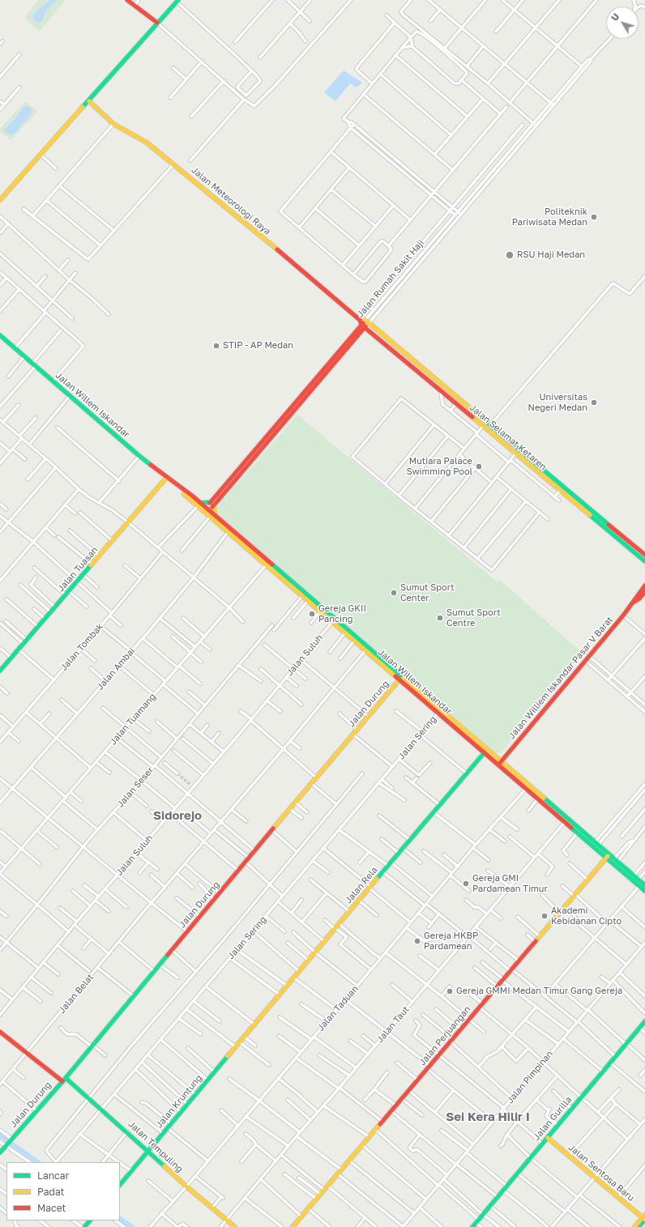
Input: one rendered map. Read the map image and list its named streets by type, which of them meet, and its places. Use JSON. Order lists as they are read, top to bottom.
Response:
{
  "streets": {
    "main road": [
      "Jalan Meteorologi Raya",
      "Jalan Rumah Sakit Haji",
      "Jalan Willem Iskandar",
      "Jalan Selamat Ketaren",
      "Jalan Tuasan",
      "Jalan Williem Iskandar Pasar V Barat",
      "Jalan Durung",
      "Jalan Rela",
      "Jalan Perjuangan",
      "Jalan Kruntung",
      "Jalan Gurilla",
      "Jalan Tempuling",
      "Jalan Sentosa Baru"
    ],
    "street": [
      "Jalan Tombak",
      "Jalan Suluh",
      "Jalan Ambai",
      "Jalan Tuamang",
      "Jalan Sering",
      "Jalan Seser",
      "Jalan Belat",
      "Jalan Taduan",
      "Jalan Taut",
      "Jalan Pimpinan"
    ]
  },
  "crossings": [
    ["Jalan Rumah Sakit Haji", "Jalan Willem Iskandar"],
    ["Jalan Rumah Sakit Haji", "Jalan Selamat Ketaren"],
    ["Jalan Willem Iskandar", "Jalan Tuasan"],
    ["Jalan Willem Iskandar", "Jalan Suluh"],
    ["Jalan Willem Iskandar", "Jalan Ambai"],
    ["Jalan Willem Iskandar", "Jalan Williem Iskandar Pasar V Barat"],
    ["Jalan Willem Iskandar", "Jalan Durung"],
    ["Jalan Willem Iskandar", "Jalan Tuamang"],
    ["Jalan Willem Iskandar", "Jalan Sering"],
    ["Jalan Willem Iskandar", "Jalan Rela"],
    ["Jalan Willem Iskandar", "Jalan Belat"],
    ["Jalan Willem Iskandar", "Jalan Taduan"],
    ["Jalan Willem Iskandar", "Jalan Taut"],
    ["Jalan Willem Iskandar", "Jalan Perjuangan"],
    ["Jalan Durung", "Jalan Tempuling"],
    ["Jalan Sering", "Jalan Tempuling"],
    ["Jalan Rela", "Jalan Kruntung"],
    ["Jalan Belat", "Jalan Tempuling"],
    ["Jalan Taduan", "Jalan Tempuling"],
    ["Jalan Taut", "Jalan Tempuling"],
    ["Jalan Kruntung", "Jalan Tempuling"],
    ["Jalan Gurilla", "Jalan Sentosa Baru"]
  ],
  "districts": ["Sidorejo", "Sei Kera Hilir I"],
  "places": [
    "Politeknik Pariwisata Medan",
    "RSU Haji Medan",
    "STIP - AP Medan",
    "Universitas Negeri Medan",
    "Mutiara Palace Swimming Pool",
    "Sumut Sport Center",
    "Gereja GKII Pancing",
    "Sumut Sport Centre",
    "Gereja GMI Pardamean Timur",
    "Akademi Kebidanan Cipto",
    "Gereja HKBP Pardamean",
    "Gereja GMMI Medan Timur Gang Gereja"
  ],
  "legend": ["Lancar", "Padat", "Macet"],
  "north": "top left"
}
